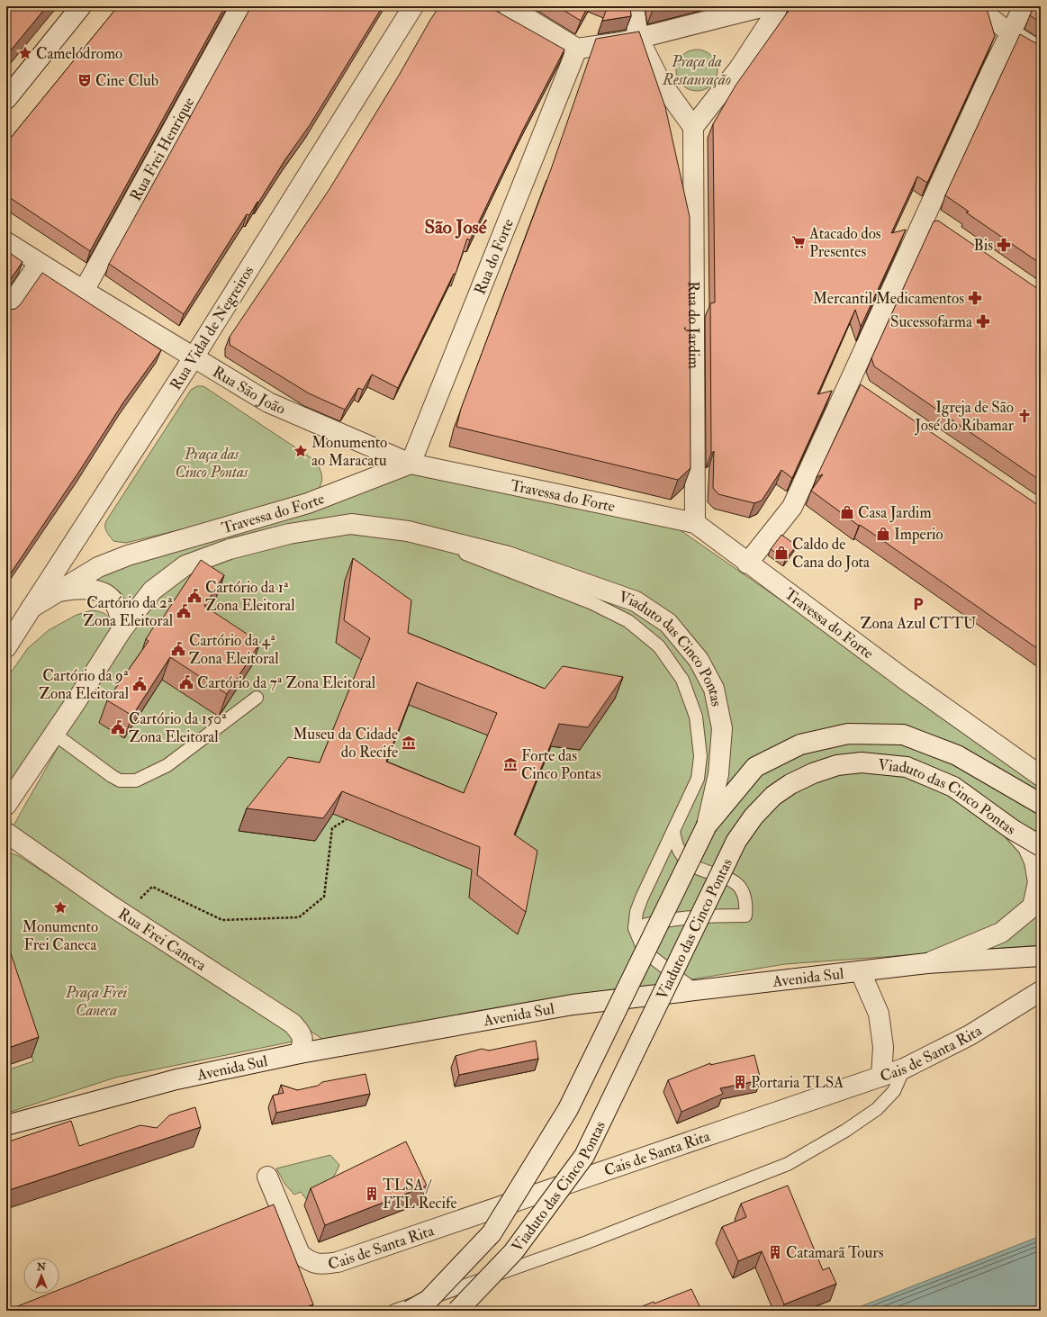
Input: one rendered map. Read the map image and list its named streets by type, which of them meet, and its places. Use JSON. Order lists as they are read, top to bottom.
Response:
{
  "streets": {
    "street": [
      "Rua Frei Henrique",
      "Rua do Forte",
      "Rua do Jardim",
      "Rua Vidal de Negreiros",
      "Rua São João",
      "Travessa do Forte",
      "Viaduto das Cinco Pontas",
      "Rua Frei Caneca",
      "Avenida Sul",
      "Cais de Santa Rita"
    ]
  },
  "crossings": [
    ["Rua Frei Henrique", "Rua São João"],
    ["Rua do Forte", "Rua São João"],
    ["Rua do Forte", "Travessa do Forte"],
    ["Rua do Jardim", "Travessa do Forte"],
    ["Rua Vidal de Negreiros", "Rua São João"],
    ["Rua Vidal de Negreiros", "Travessa do Forte"],
    ["Rua São João", "Travessa do Forte"],
    ["Rua Frei Caneca", "Avenida Sul"]
  ],
  "districts": ["São José"],
  "parks": ["Praça da Restauração", "Praça das Cinco Pontas", "Praça Frei Caneca"],
  "places": {
    "place": ["Camelódromo", "Monumento ao Maracatu", "Monumento Frei Caneca"],
    "theatre": ["Cine Club"],
    "supermarket": ["Atacado dos Presentes"],
    "pharmacy": ["Bis", "Mercantil Medicamentos", "Sucessofarma"],
    "church": ["Igreja de São José do Ribamar"],
    "shop": ["Casa Jardim", "Imperio", "Caldo de Cana do Jota"],
    "public building": [
      "Cartório da 1ª Zona Eleitoral",
      "Cartório da 2ª Zona Eleitoral",
      "Cartório da 4ª Zona Eleitoral",
      "Cartório da 7ª Zona Eleitoral",
      "Cartório da 9ª Zona Eleitoral",
      "Cartório da 150ª Zona Eleitoral"
    ],
    "parking": ["Zona Azul CTTU"],
    "museum": ["Museu da Cidade do Recife", "Forte das Cinco Pontas"],
    "building": ["Portaria TLSA", "TLSA / FTL Recife", "Catamarã Tours"]
  },
  "north": "top"
}
